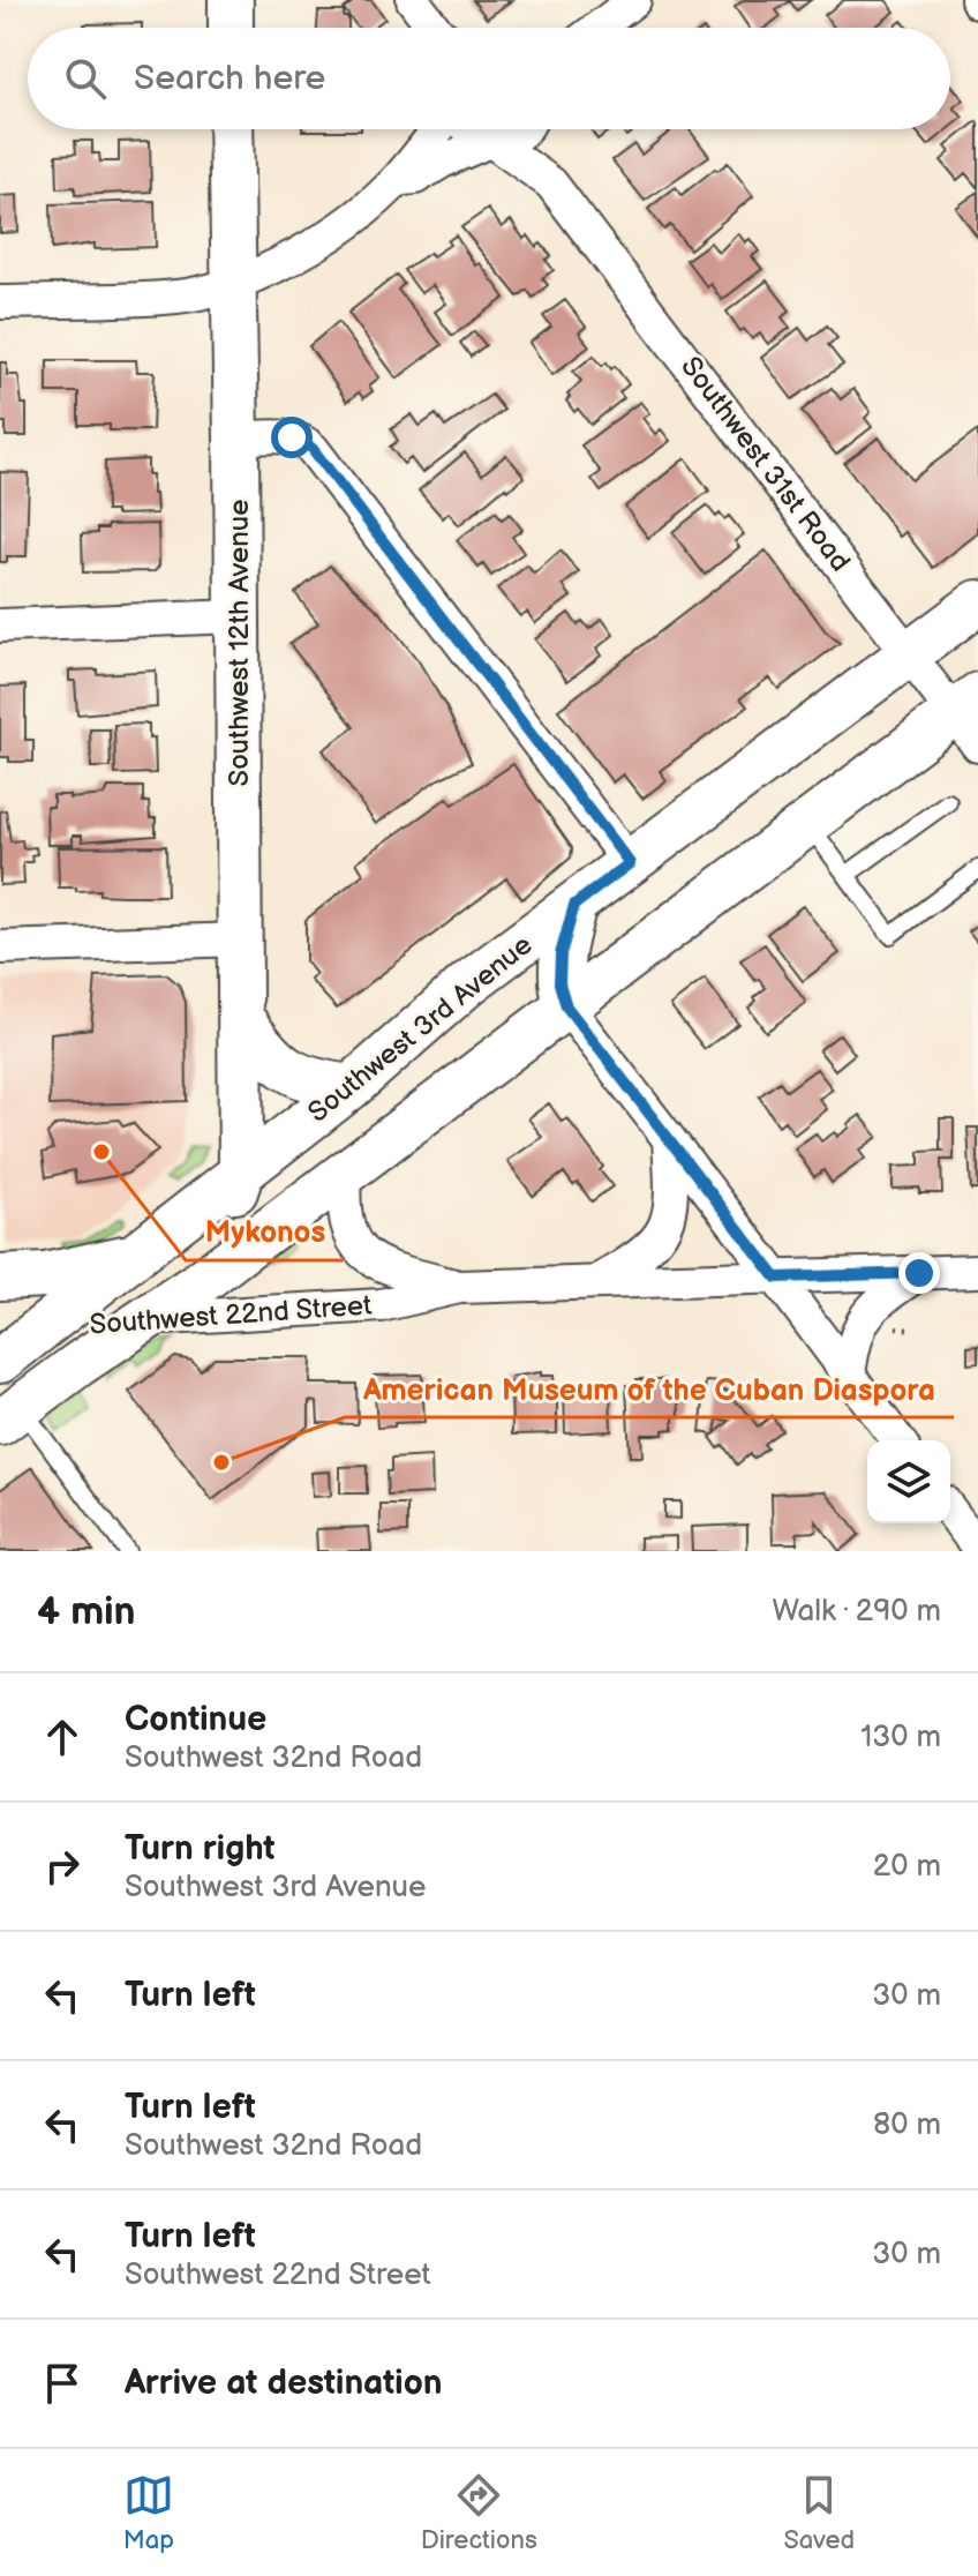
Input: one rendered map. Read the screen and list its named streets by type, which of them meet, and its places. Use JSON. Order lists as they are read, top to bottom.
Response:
{
  "streets": {
    "main road": ["Southwest 12th Avenue", "Southwest 3rd Avenue", "Southwest 22nd Street"],
    "street": ["Southwest 31st Road"]
  },
  "crossings": [
    ["Southwest 31st Road", "Southwest 3rd Avenue"],
    ["Southwest 12th Avenue", "Southwest 3rd Avenue"],
    ["Southwest 3rd Avenue", "Southwest 22nd Street"]
  ],
  "places": ["Mykonos", "American Museum of the Cuban Diaspora"],
  "page": {
    "search": "Search here",
    "heading": ["4 min", "Walk · 290 m"],
    "list": [
      ["Continue", "Southwest 32nd Road", "130 m"],
      ["Turn right", "Southwest 3rd Avenue", "20 m"],
      ["Turn left", "30 m"],
      ["Turn left", "Southwest 32nd Road", "80 m"],
      ["Turn left", "Southwest 22nd Street", "30 m"],
      "Arrive at destination"
    ],
    "nav": ["Map", "Directions", "Saved"]
  }
}
